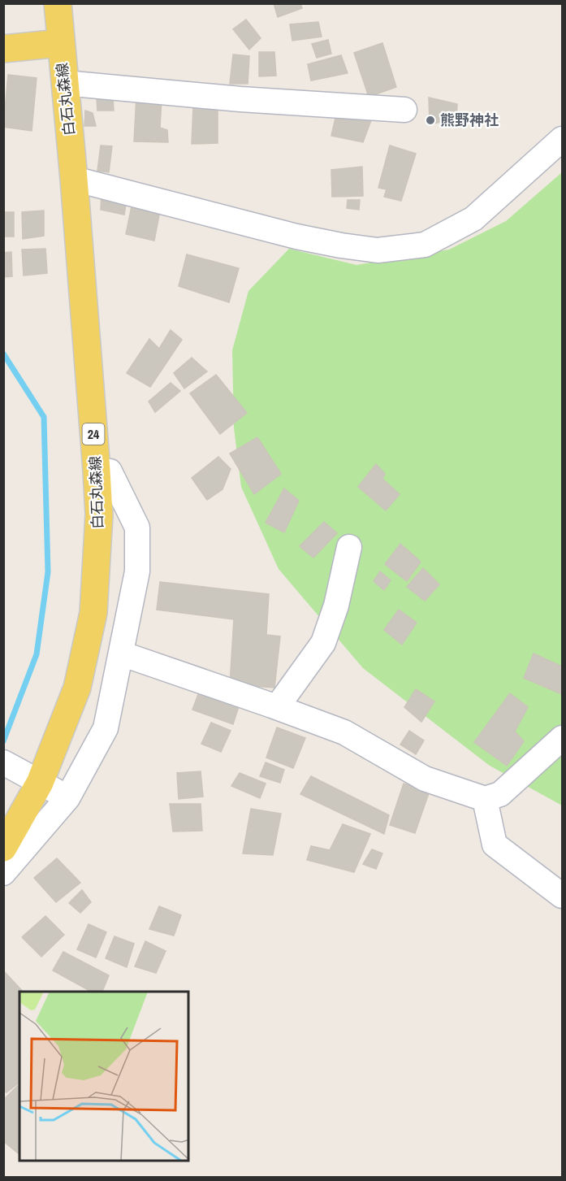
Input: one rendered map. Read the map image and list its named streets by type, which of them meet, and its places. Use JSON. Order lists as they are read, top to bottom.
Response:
{
  "streets": {
    "main road": ["白石丸森線", "24"]
  },
  "places": ["熊野神社"]
}
